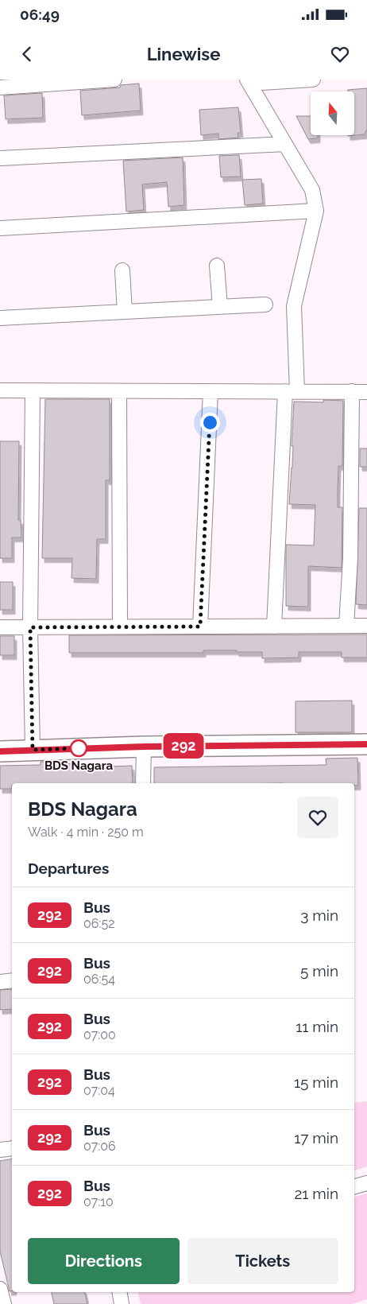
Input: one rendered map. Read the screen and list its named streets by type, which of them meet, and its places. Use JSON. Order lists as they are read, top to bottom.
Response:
{
  "places": ["BDS Nagara"],
  "lines": ["bus line 292"],
  "north": "top",
  "page": {
    "status": "06:49",
    "header": "Linewise",
    "on_map": "292",
    "heading": [
      ["BDS Nagara", "Walk · 4 min · 250 m"],
      "Departures"
    ],
    "list": [
      {
        "mark": "292",
        "name": "Bus",
        "note": "06:52",
        "value": "3 min"
      },
      {
        "mark": "292",
        "name": "Bus",
        "note": "06:54",
        "value": "5 min"
      },
      {
        "mark": "292",
        "name": "Bus",
        "note": "07:00",
        "value": "11 min"
      },
      {
        "mark": "292",
        "name": "Bus",
        "note": "07:04",
        "value": "15 min"
      },
      {
        "mark": "292",
        "name": "Bus",
        "note": "07:06",
        "value": "17 min"
      },
      {
        "mark": "292",
        "name": "Bus",
        "note": "07:10",
        "value": "21 min"
      }
    ],
    "buttons": ["Directions", "Tickets"]
  }
}
